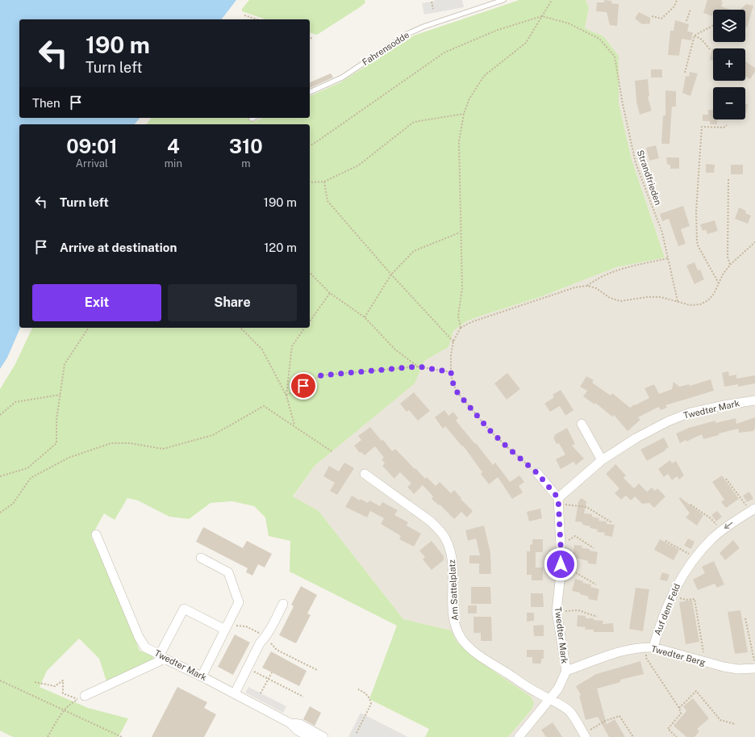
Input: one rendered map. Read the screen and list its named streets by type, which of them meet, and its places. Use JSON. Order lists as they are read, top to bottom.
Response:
{
  "streets": {
    "street": [
      "Twedter Mark",
      "Am Sattelplatz",
      "Auf dem Feld",
      "Twedter Berg"
    ],
    "lane": ["Fahrensodde"],
    "path": ["Strandfrieden"]
  },
  "crossings": [
    ["Twedter Mark", "Am Sattelplatz"],
    ["Twedter Mark", "Twedter Berg"],
    ["Auf dem Feld", "Twedter Berg"]
  ],
  "page": {
    "map_buttons": ["+", "−"],
    "turn": ["190 m", "Turn left"],
    "then": "Then",
    "eta": [
      "09:01",
      "Arrival",
      "4",
      "min",
      "310",
      "m"
    ],
    "list": [
      {
        "name": "Turn left",
        "value": "190 m"
      },
      {
        "name": "Arrive at destination",
        "value": "120 m"
      }
    ],
    "buttons": ["Exit", "Share"]
  }
}
